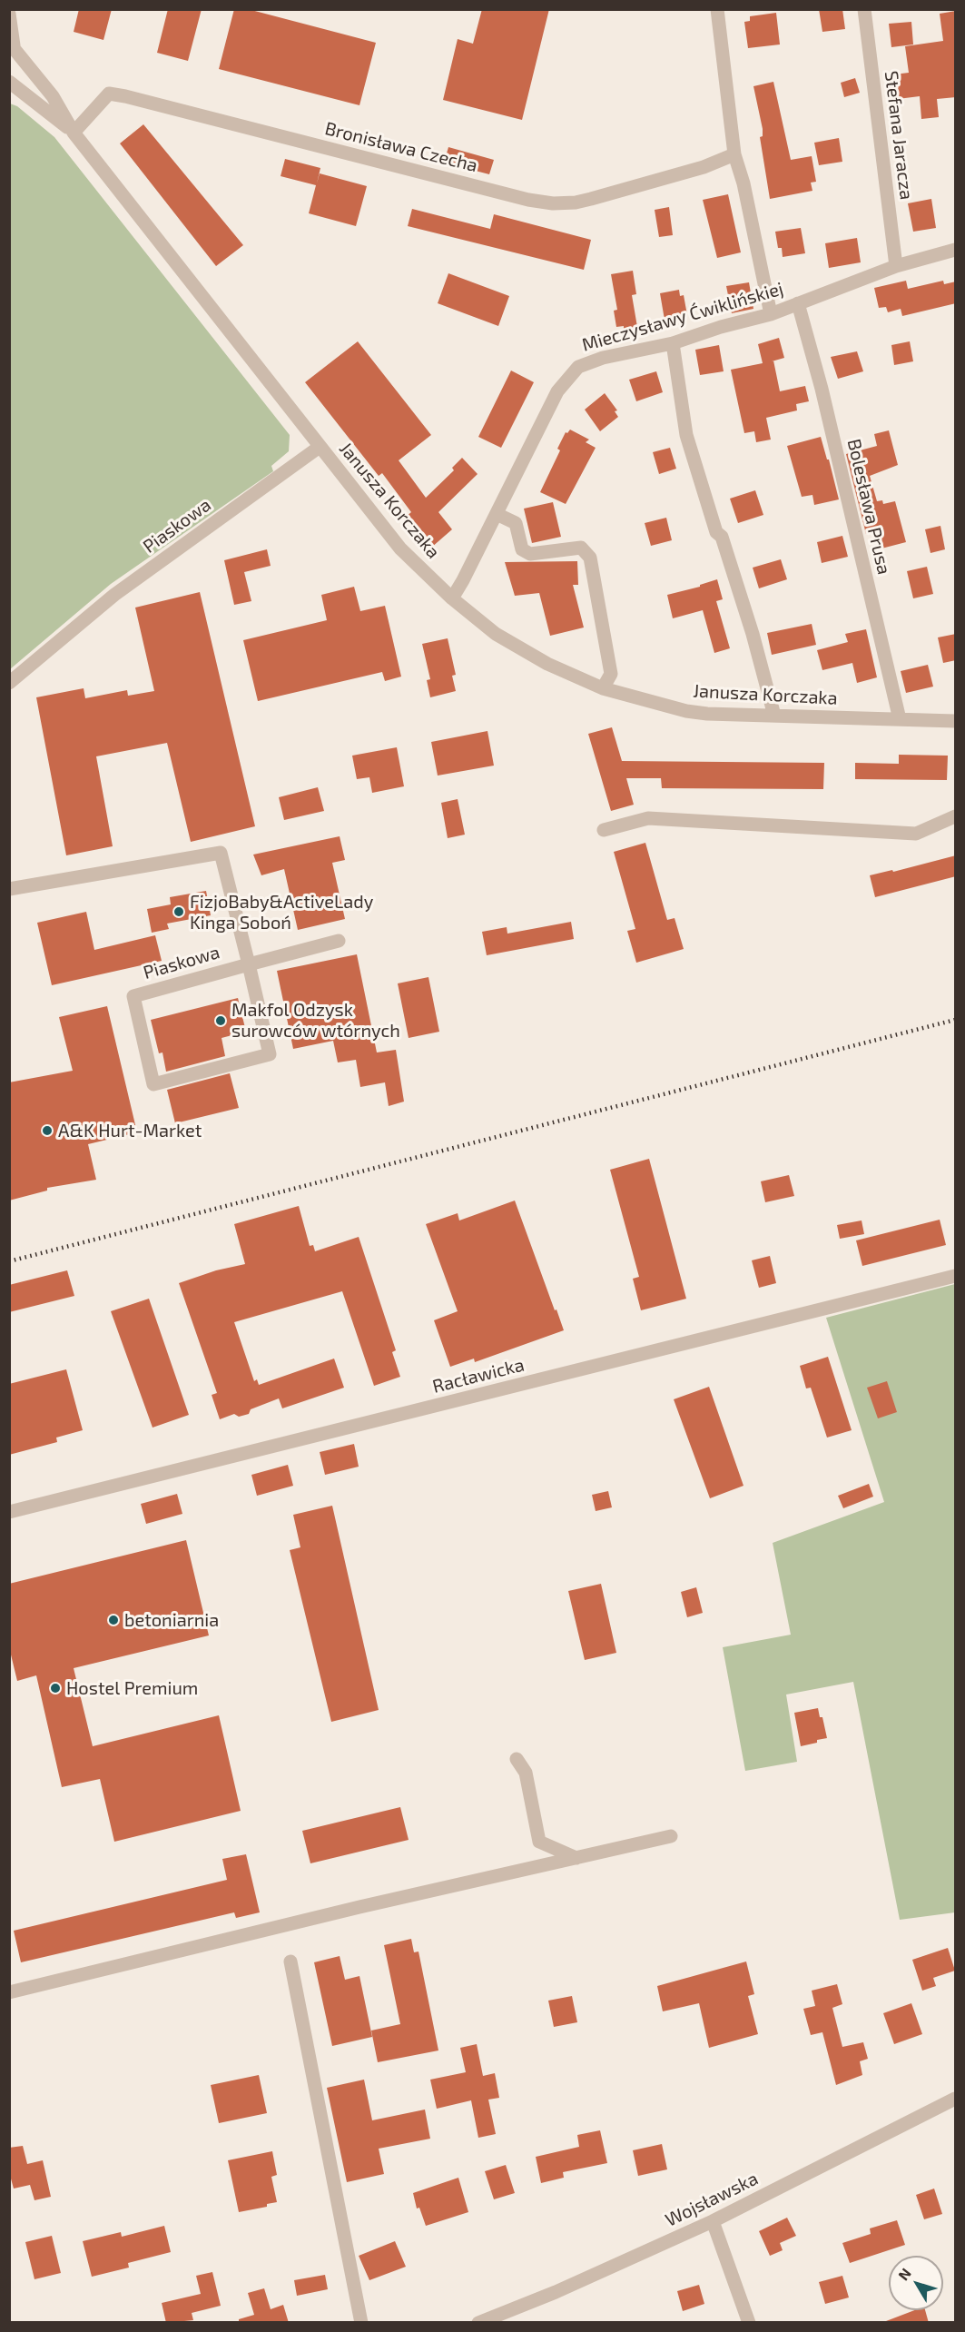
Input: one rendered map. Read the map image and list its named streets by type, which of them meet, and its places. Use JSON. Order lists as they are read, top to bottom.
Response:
{
  "streets": {
    "street": [
      "Stefana Jaracza",
      "Bronisława Czecha",
      "Mieczysławy Ćwiklińskiej",
      "Janusza Korczaka",
      "Bolesława Prusa",
      "Piaskowa",
      "Racławicka",
      "Wojsławska"
    ]
  },
  "crossings": [
    ["Stefana Jaracza", "Mieczysławy Ćwiklińskiej"],
    ["Bronisława Czecha", "Janusza Korczaka"],
    ["Mieczysławy Ćwiklińskiej", "Janusza Korczaka"],
    ["Mieczysławy Ćwiklińskiej", "Bolesława Prusa"],
    ["Janusza Korczaka", "Bolesława Prusa"],
    ["Janusza Korczaka", "Piaskowa"]
  ],
  "places": [
    "FizjoBaby&ActiveLady Kinga Soboń",
    "Makfol Odzysk surowców wtórnych",
    "A&K Hurt-Market",
    "betoniarnia",
    "Hostel Premium"
  ],
  "north": "top left"
}
